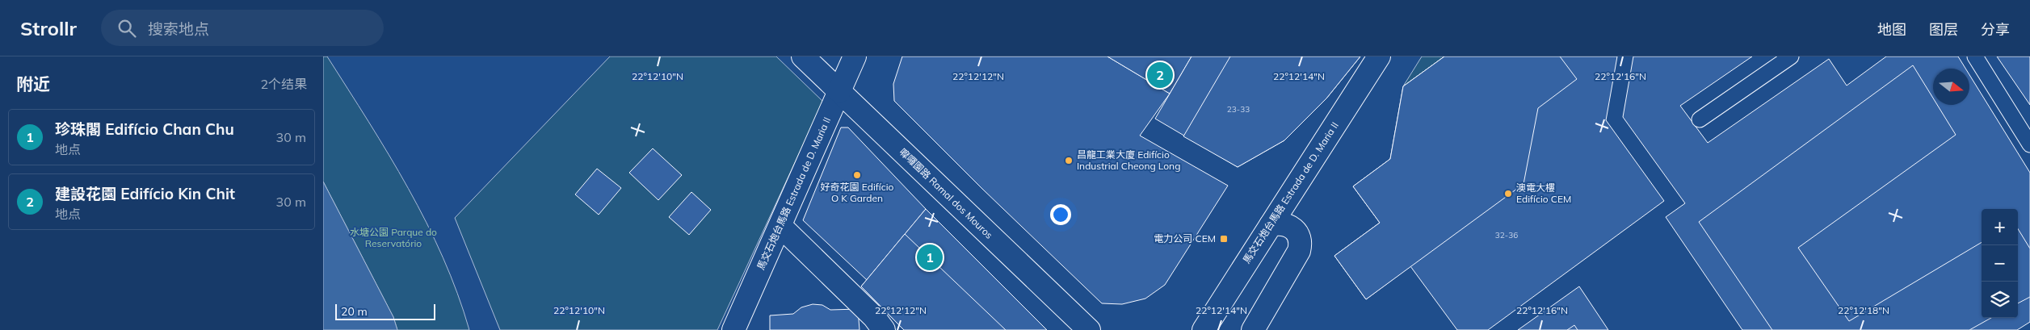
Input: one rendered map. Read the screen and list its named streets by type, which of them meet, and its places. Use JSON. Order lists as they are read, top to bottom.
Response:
{
  "streets": {
    "main road": ["馬交石炮台馬路 Estrada de D. Maria II", "嚤囉園路 Ramal dos Mouros"]
  },
  "crossings": [
    ["馬交石炮台馬路 Estrada de D. Maria II", "嚤囉園路 Ramal dos Mouros"]
  ],
  "parks": ["水塘公園 Parque do Reservatório"],
  "places": {
    "other": ["昌龍工業大廈 Edifício Industrial Cheong Long", "好奇花園 Edifício O K Garden", "澳電大樓 Edifício CEM"],
    "transit": ["電力公司 CEM"]
  },
  "house_numbers": ["23-33", "32-36"],
  "scale_bar": "20 m",
  "north": "right",
  "page": {
    "header": "Strollr",
    "search": "搜索地点",
    "nav": ["地图", "图层", "分享"],
    "heading": ["附近", "2个结果"],
    "pins": ["2", "1"],
    "list": [
      {
        "mark": "1",
        "name": "珍珠閣 Edifício Chan Chu",
        "note": "地点",
        "value": "30 m"
      },
      {
        "mark": "2",
        "name": "建設花園 Edifício Kin Chit",
        "note": "地点",
        "value": "30 m"
      }
    ],
    "map_buttons": ["+", "−"],
    "scale": "20 m"
  },
  "coordinates": [
    "22°12'10\"N",
    "22°12'12\"N",
    "22°12'14\"N",
    "22°12'16\"N",
    "22°12'18\"N"
  ]
}
